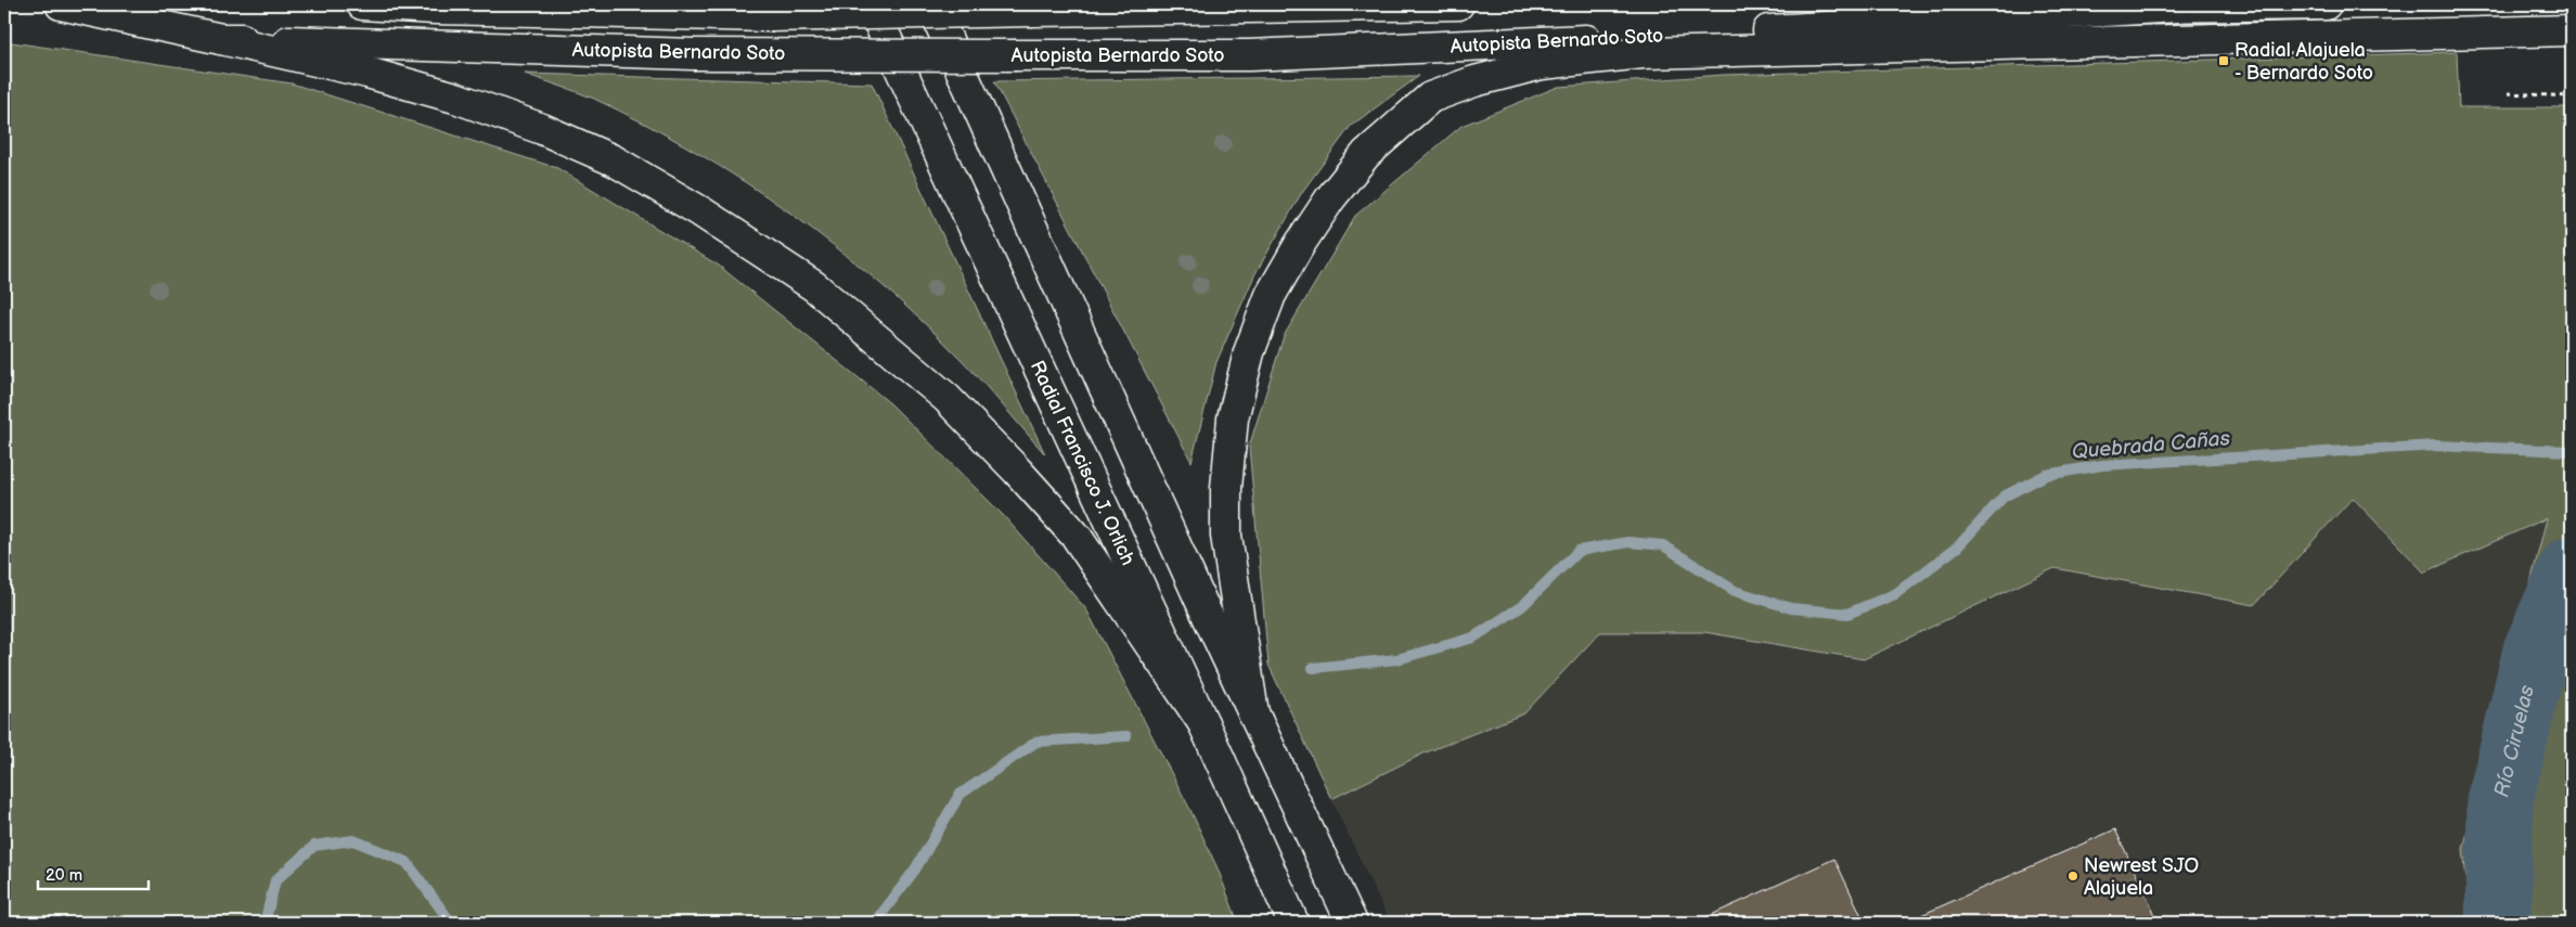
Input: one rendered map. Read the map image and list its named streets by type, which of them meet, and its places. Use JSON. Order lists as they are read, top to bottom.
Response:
{
  "streets": {
    "main road": ["Autopista Bernardo Soto", "Radial Francisco J. Orlich"]
  },
  "water": ["Quebrada Cañas", "Río Ciruelas"],
  "places": {
    "transit": ["Radial Alajuela - Bernardo Soto"],
    "other": ["Newrest SJO Alajuela"]
  },
  "scale_bar": "20 m"
}
